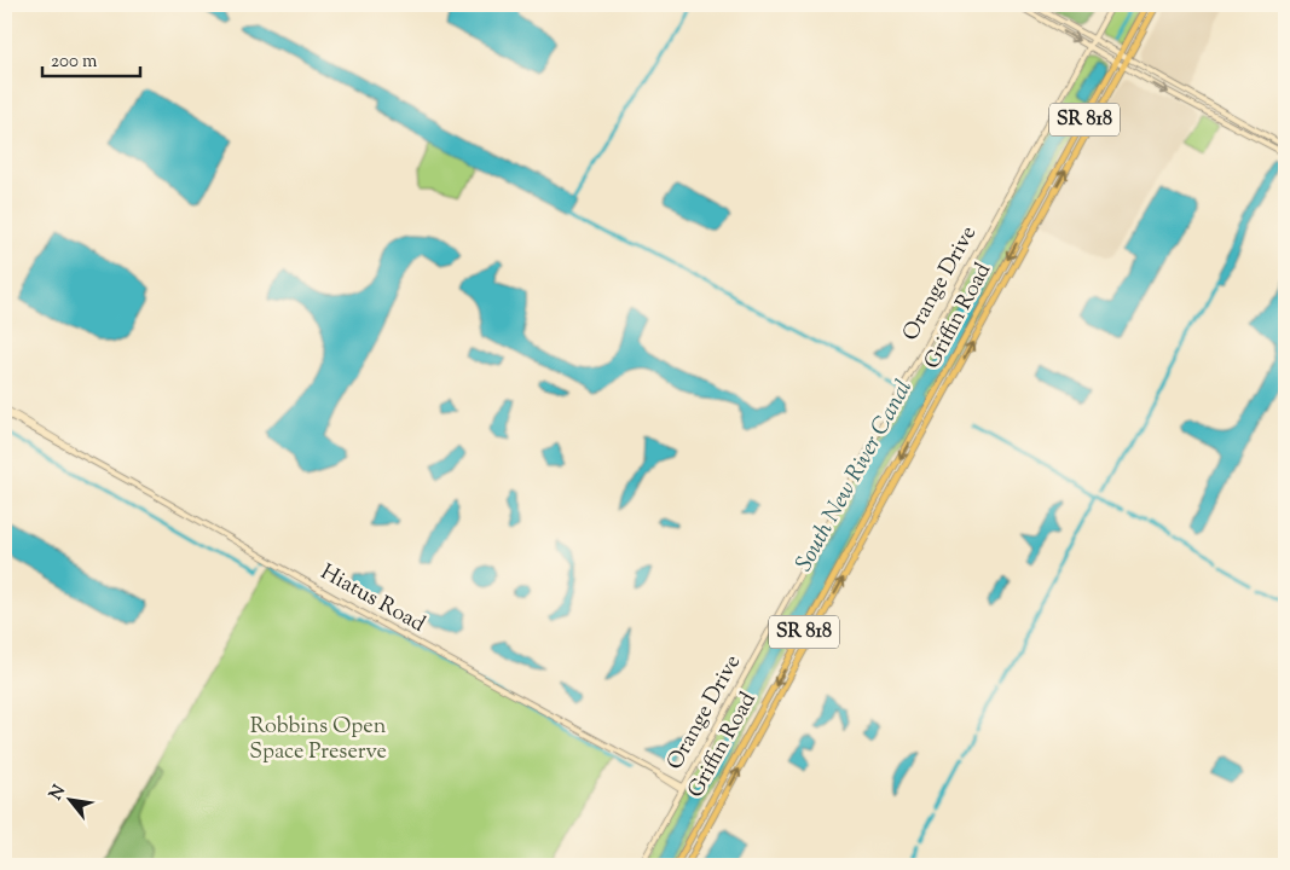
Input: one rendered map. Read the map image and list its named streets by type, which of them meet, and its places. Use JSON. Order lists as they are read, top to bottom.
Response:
{
  "streets": {
    "main road": ["SR 818", "Griffin Road"],
    "street": ["Orange Drive", "Hiatus Road"]
  },
  "crossings": [
    ["Orange Drive", "Hiatus Road"]
  ],
  "water": ["South New River Canal"],
  "parks": ["Robbins Open Space Preserve"],
  "scale_bar": "200 m",
  "north": "top left"
}
